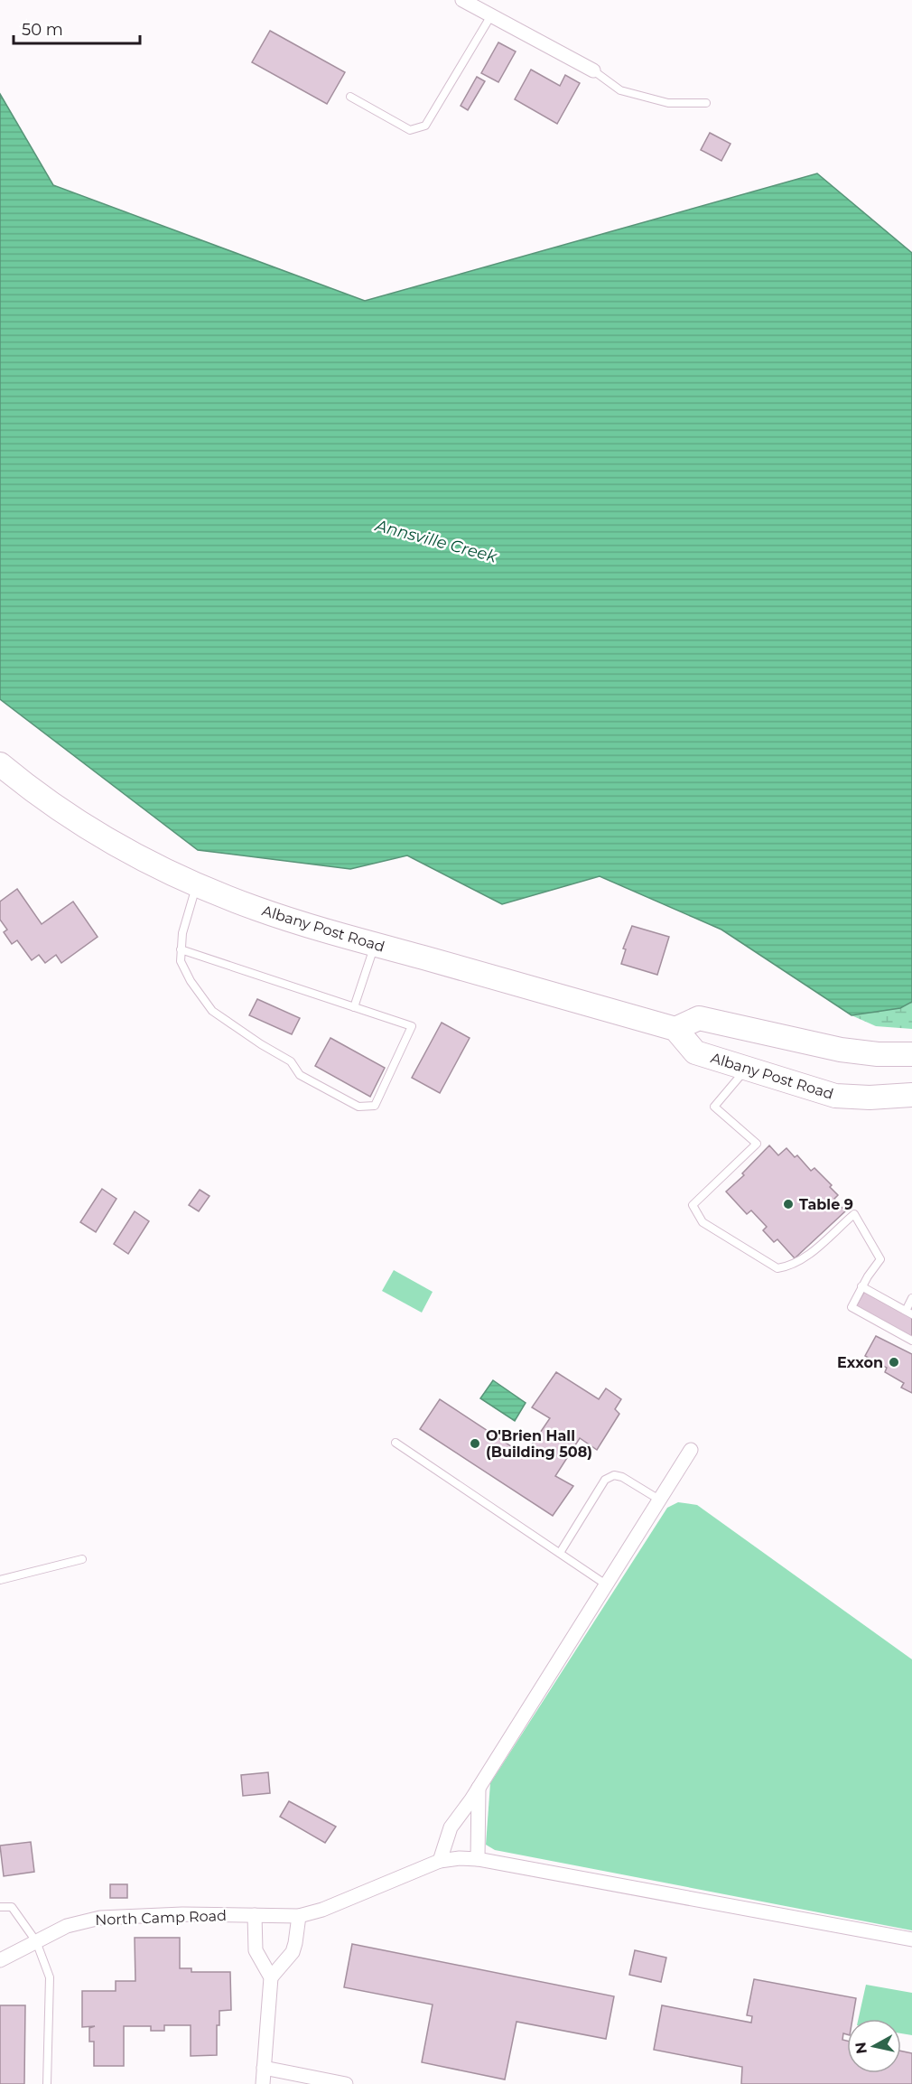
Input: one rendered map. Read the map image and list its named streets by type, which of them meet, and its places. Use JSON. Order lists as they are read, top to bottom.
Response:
{
  "streets": {
    "highway": ["Albany Post Road"],
    "street": ["North Camp Road"]
  },
  "water": ["Annsville Creek"],
  "places": ["Table 9", "Exxon", "O'Brien Hall (Building 508)"],
  "scale_bar": "50 m",
  "north": "left"
}
